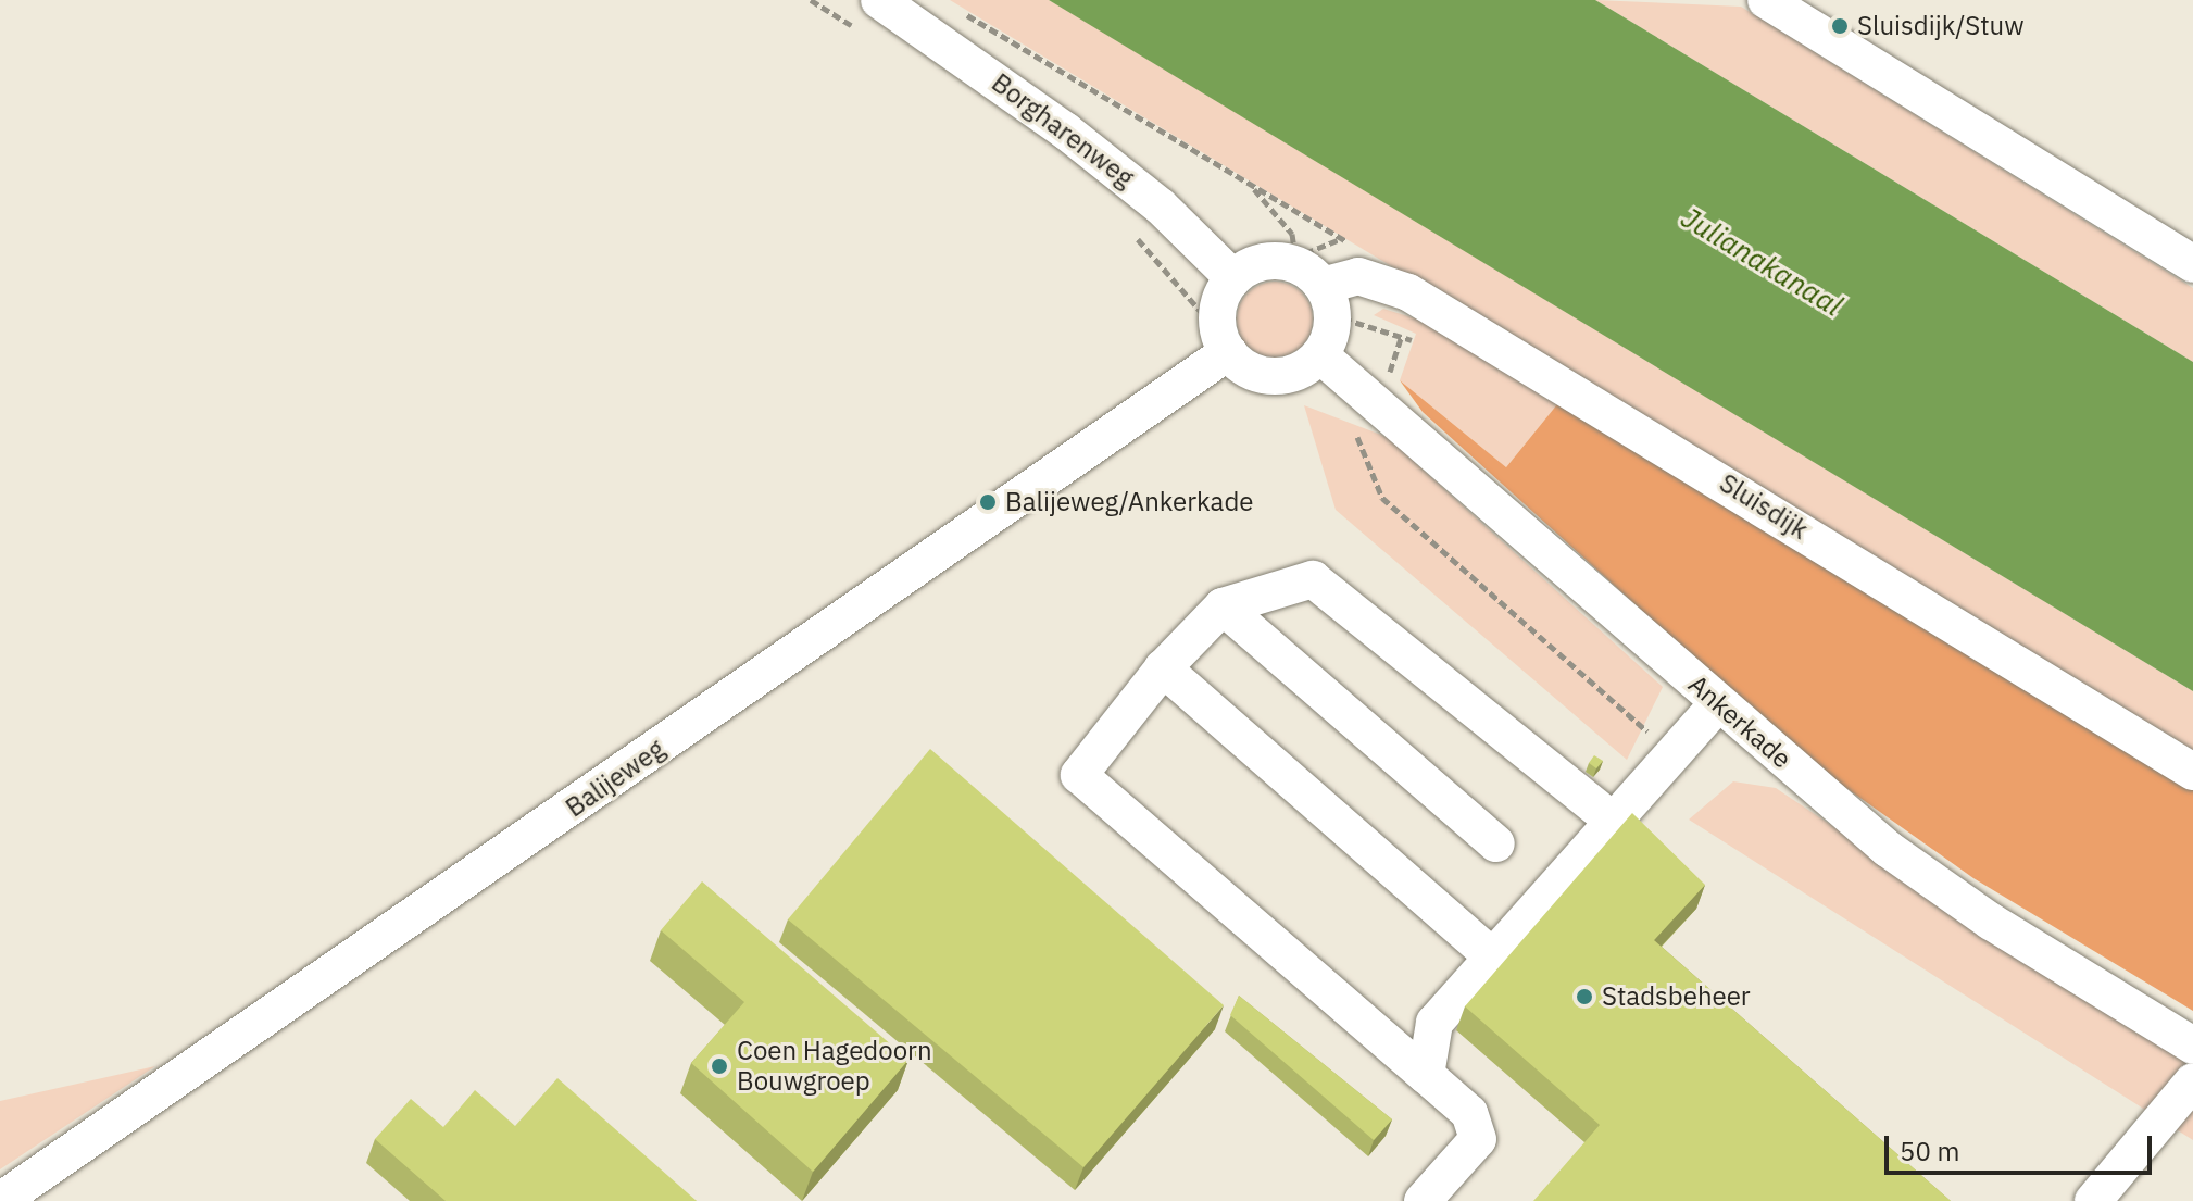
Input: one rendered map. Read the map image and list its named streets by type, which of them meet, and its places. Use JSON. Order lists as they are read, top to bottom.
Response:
{
  "streets": {
    "street": [
      "Borgharenweg",
      "Sluisdijk",
      "Ankerkade",
      "Balijeweg"
    ]
  },
  "crossings": [
    ["Borgharenweg", "Sluisdijk"],
    ["Borgharenweg", "Ankerkade"],
    ["Borgharenweg", "Balijeweg"],
    ["Sluisdijk", "Ankerkade"],
    ["Sluisdijk", "Balijeweg"],
    ["Ankerkade", "Balijeweg"]
  ],
  "water": ["Julianakanaal"],
  "places": [
    "Sluisdijk/Stuw",
    "Balijeweg/Ankerkade",
    "Stadsbeheer",
    "Coen Hagedoorn Bouwgroep"
  ],
  "scale_bar": "50 m"
}
